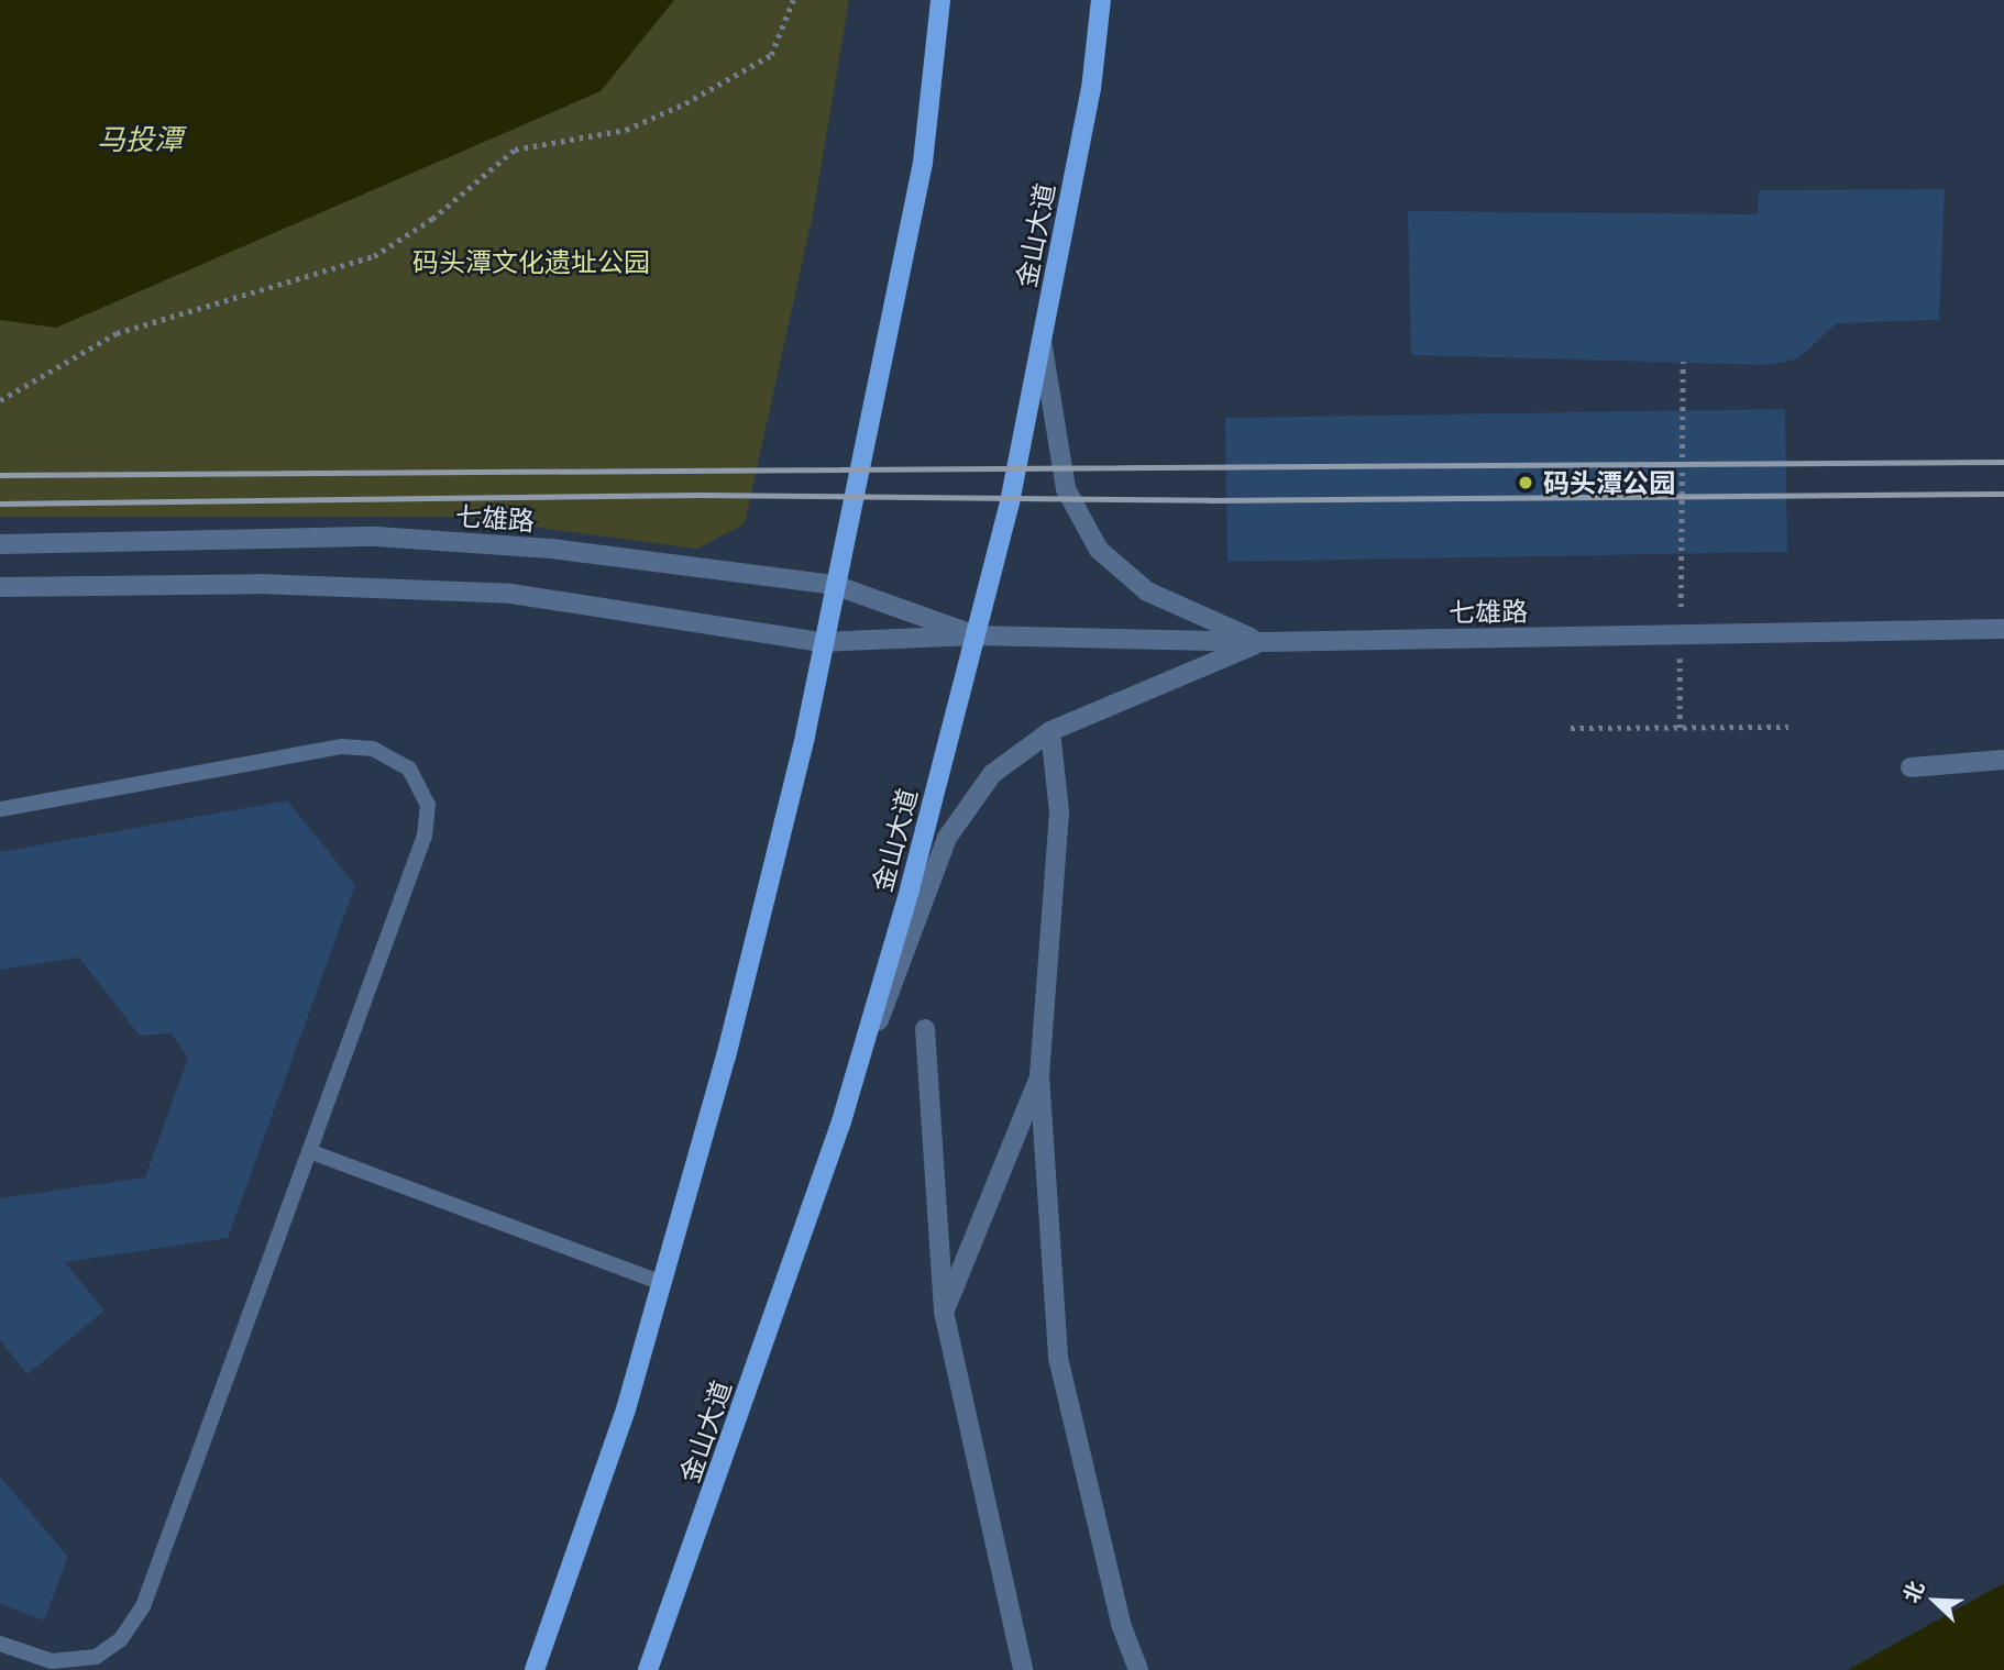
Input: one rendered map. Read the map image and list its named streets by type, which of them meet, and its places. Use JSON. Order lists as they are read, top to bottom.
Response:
{
  "streets": {
    "main road": ["金山大道"],
    "street": ["七雄路"]
  },
  "crossings": [
    ["金山大道", "七雄路"]
  ],
  "water": ["马投潭"],
  "parks": ["码头潭文化遗址公园"],
  "places": ["码头潭公园"],
  "north": "top left"
}
